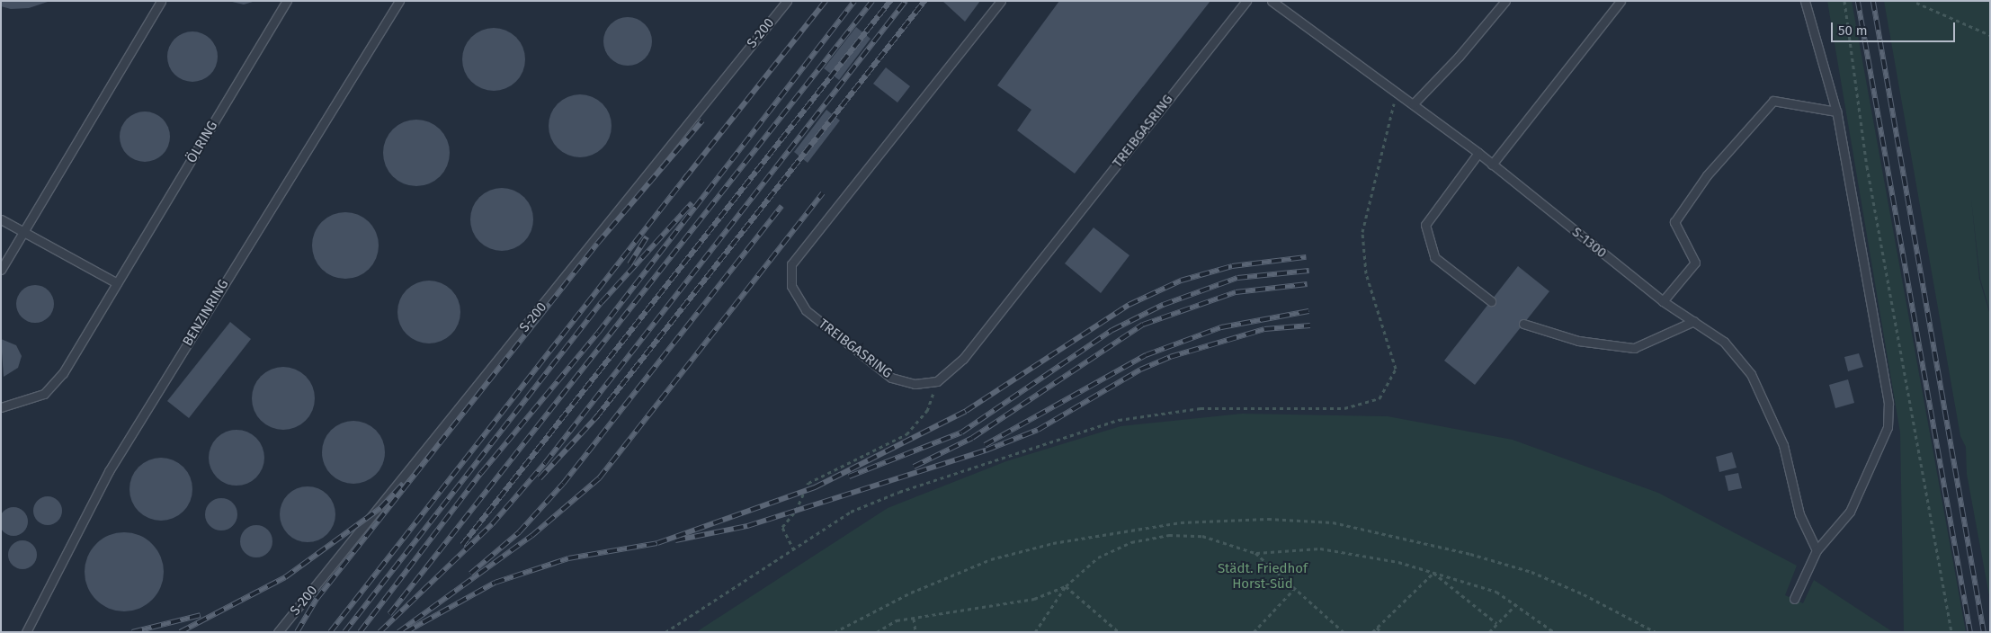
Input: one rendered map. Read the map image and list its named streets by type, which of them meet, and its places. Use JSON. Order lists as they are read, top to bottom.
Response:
{
  "streets": {
    "lane": [
      "S-200",
      "TREIBGASRING",
      "ÖLRING",
      "S-1300",
      "BENZINRING"
    ]
  },
  "parks": ["Städt. Friedhof Horst-Süd"],
  "scale_bar": "50 m"
}
